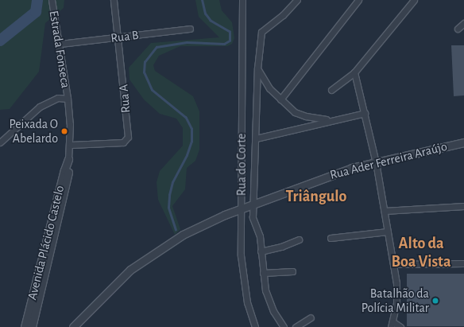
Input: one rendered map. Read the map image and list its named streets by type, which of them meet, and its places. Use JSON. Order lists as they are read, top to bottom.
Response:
{
  "streets": {
    "street": [
      "Rua B",
      "Estrada Fonseca",
      "Rua A",
      "Rua Ader Ferreira Araújo",
      "Rua do Corte",
      "Avenida Plácido Castelo"
    ]
  },
  "crossings": [
    ["Rua B", "Estrada Fonseca"],
    ["Rua B", "Rua A"],
    ["Estrada Fonseca", "Avenida Plácido Castelo"],
    ["Rua A", "Avenida Plácido Castelo"],
    ["Rua Ader Ferreira Araújo", "Rua do Corte"]
  ],
  "districts": ["Triângulo", "Alto da Boa Vista"],
  "places": ["Peixada O Abelardo", "Batalhão da Polícia Militar"]
}
